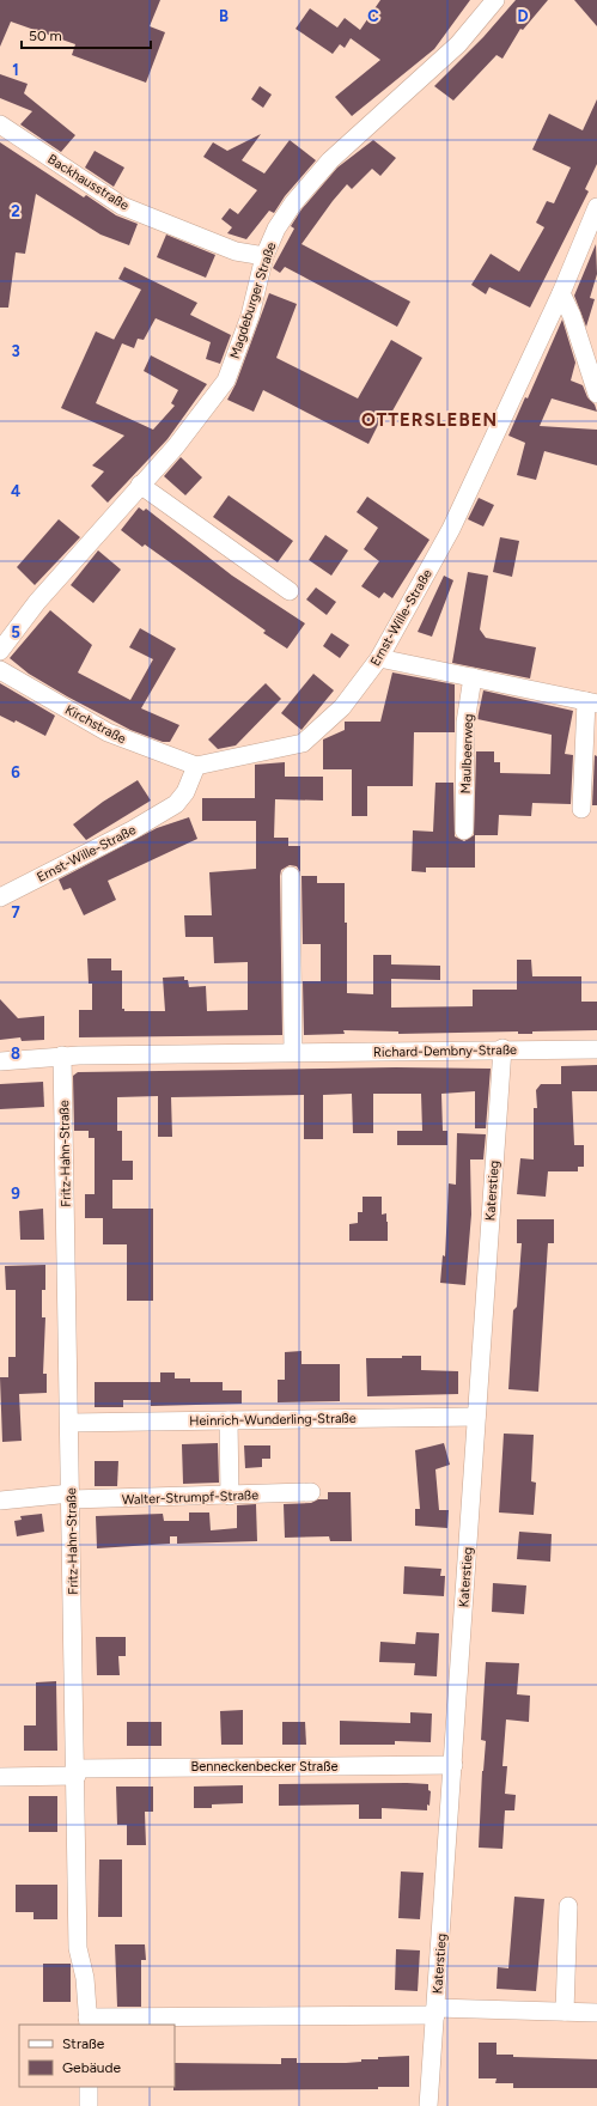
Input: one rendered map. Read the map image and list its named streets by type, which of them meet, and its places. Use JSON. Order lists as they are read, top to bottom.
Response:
{
  "streets": {
    "street": [
      "Backhausstraße",
      "Magdeburger Straße",
      "Ernst-Wille-Straße",
      "Kirchstraße",
      "Maulbeerweg",
      "Richard-Dembny-Straße",
      "Fritz-Hahn-Straße",
      "Katerstieg",
      "Heinrich-Wunderling-Straße",
      "Walter-Strumpf-Straße",
      "Benneckenbecker Straße"
    ]
  },
  "crossings": [
    ["Backhausstraße", "Magdeburger Straße"],
    ["Ernst-Wille-Straße", "Kirchstraße"],
    ["Richard-Dembny-Straße", "Fritz-Hahn-Straße"],
    ["Richard-Dembny-Straße", "Katerstieg"],
    ["Fritz-Hahn-Straße", "Heinrich-Wunderling-Straße"],
    ["Fritz-Hahn-Straße", "Walter-Strumpf-Straße"],
    ["Fritz-Hahn-Straße", "Benneckenbecker Straße"],
    ["Katerstieg", "Heinrich-Wunderling-Straße"],
    ["Katerstieg", "Benneckenbecker Straße"]
  ],
  "districts": ["OTTERSLEBEN"],
  "legend": ["Straße", "Gebäude"],
  "scale_bar": "50 m",
  "grid": {
    "columns": ["B", "C", "D"],
    "rows": [
      "1",
      "2",
      "3",
      "4",
      "5",
      "6",
      "7",
      "8",
      "9"
    ]
  }
}
